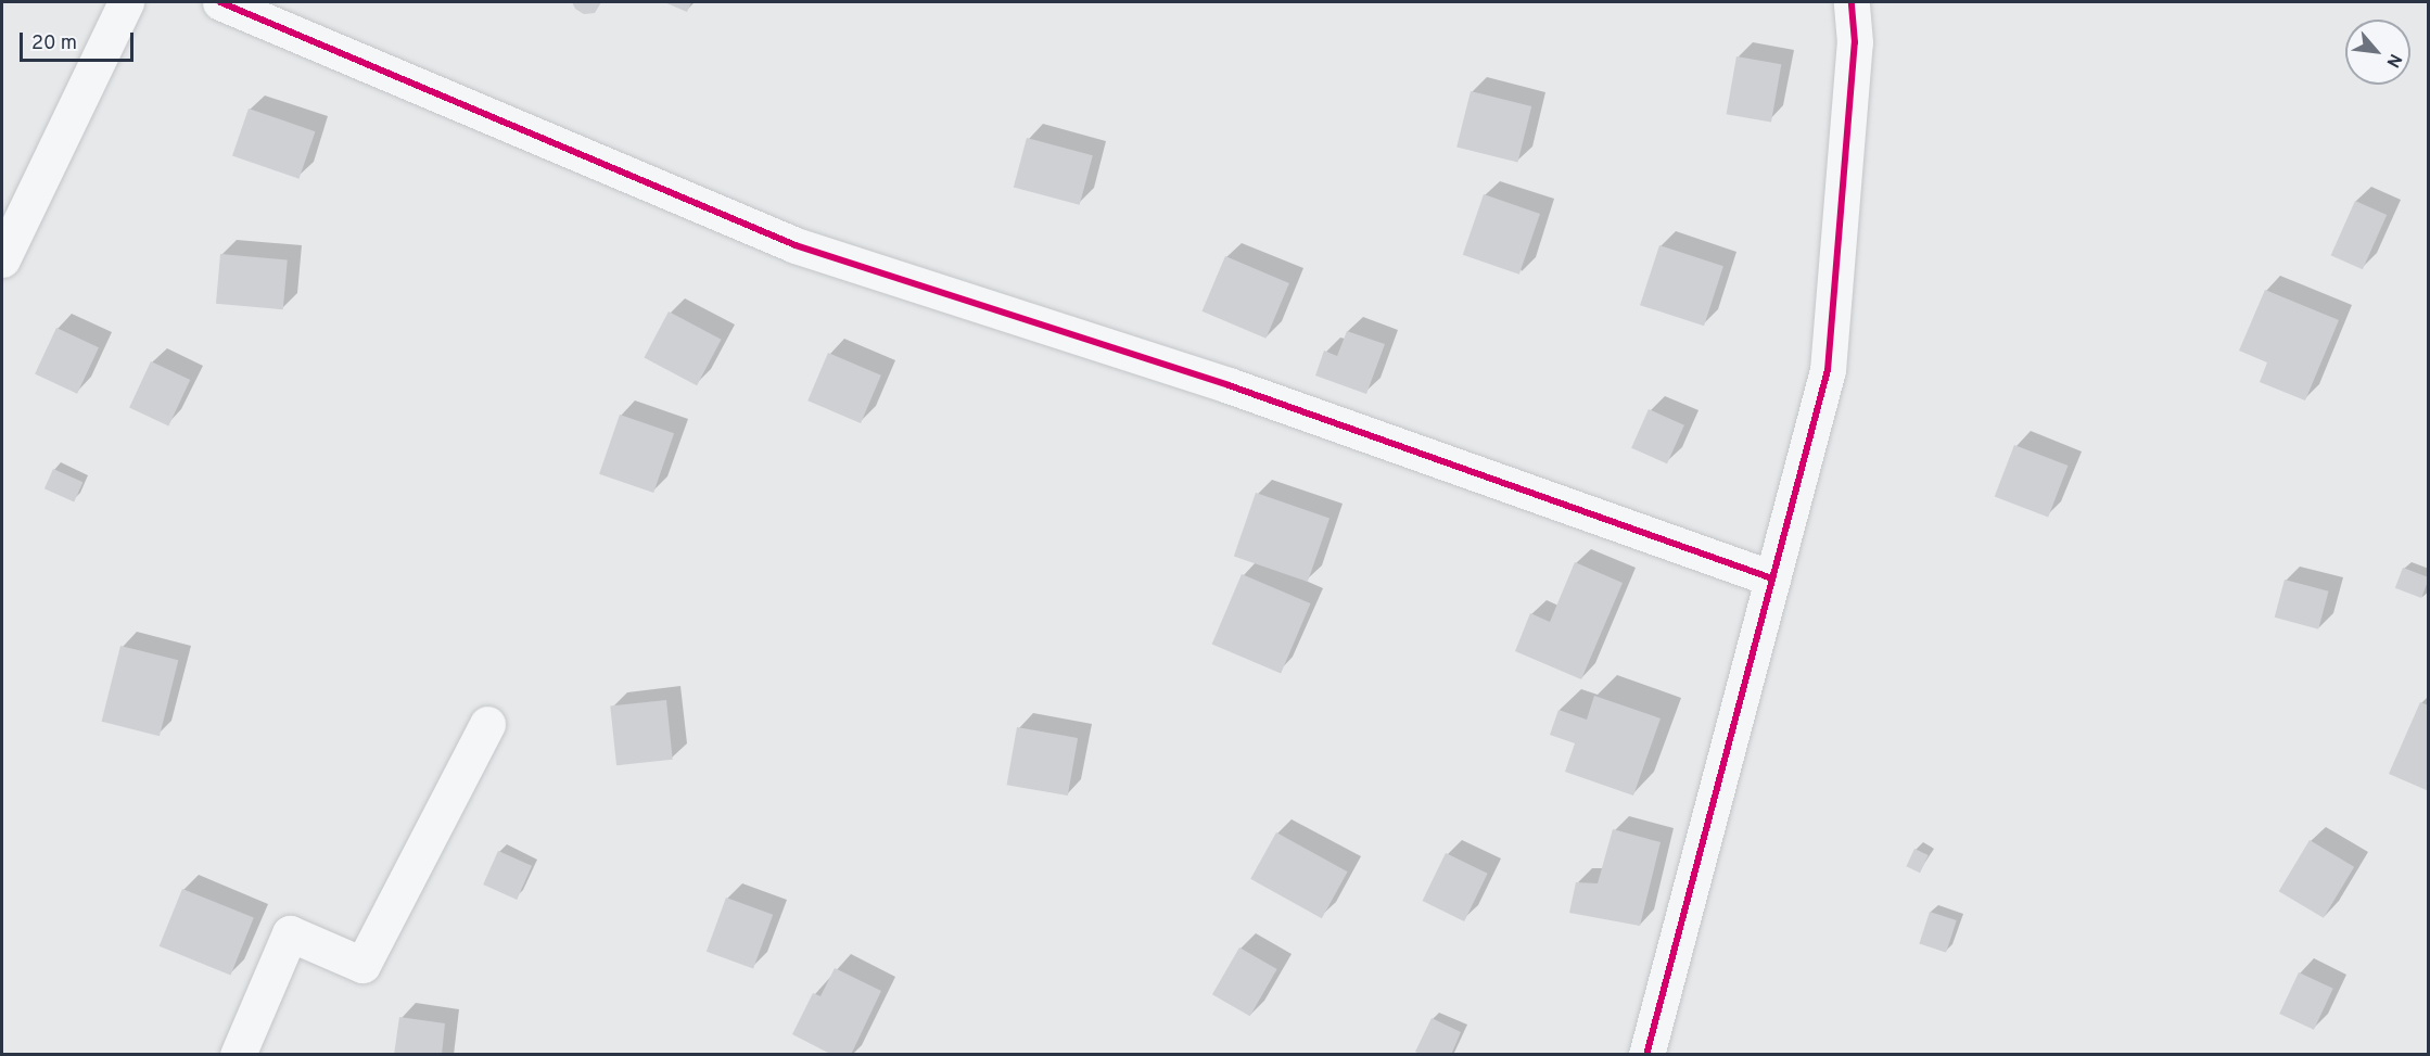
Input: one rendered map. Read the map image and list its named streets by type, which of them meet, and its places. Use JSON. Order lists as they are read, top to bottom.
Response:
{
  "scale_bar": "20 m",
  "north": "bottom right"
}
